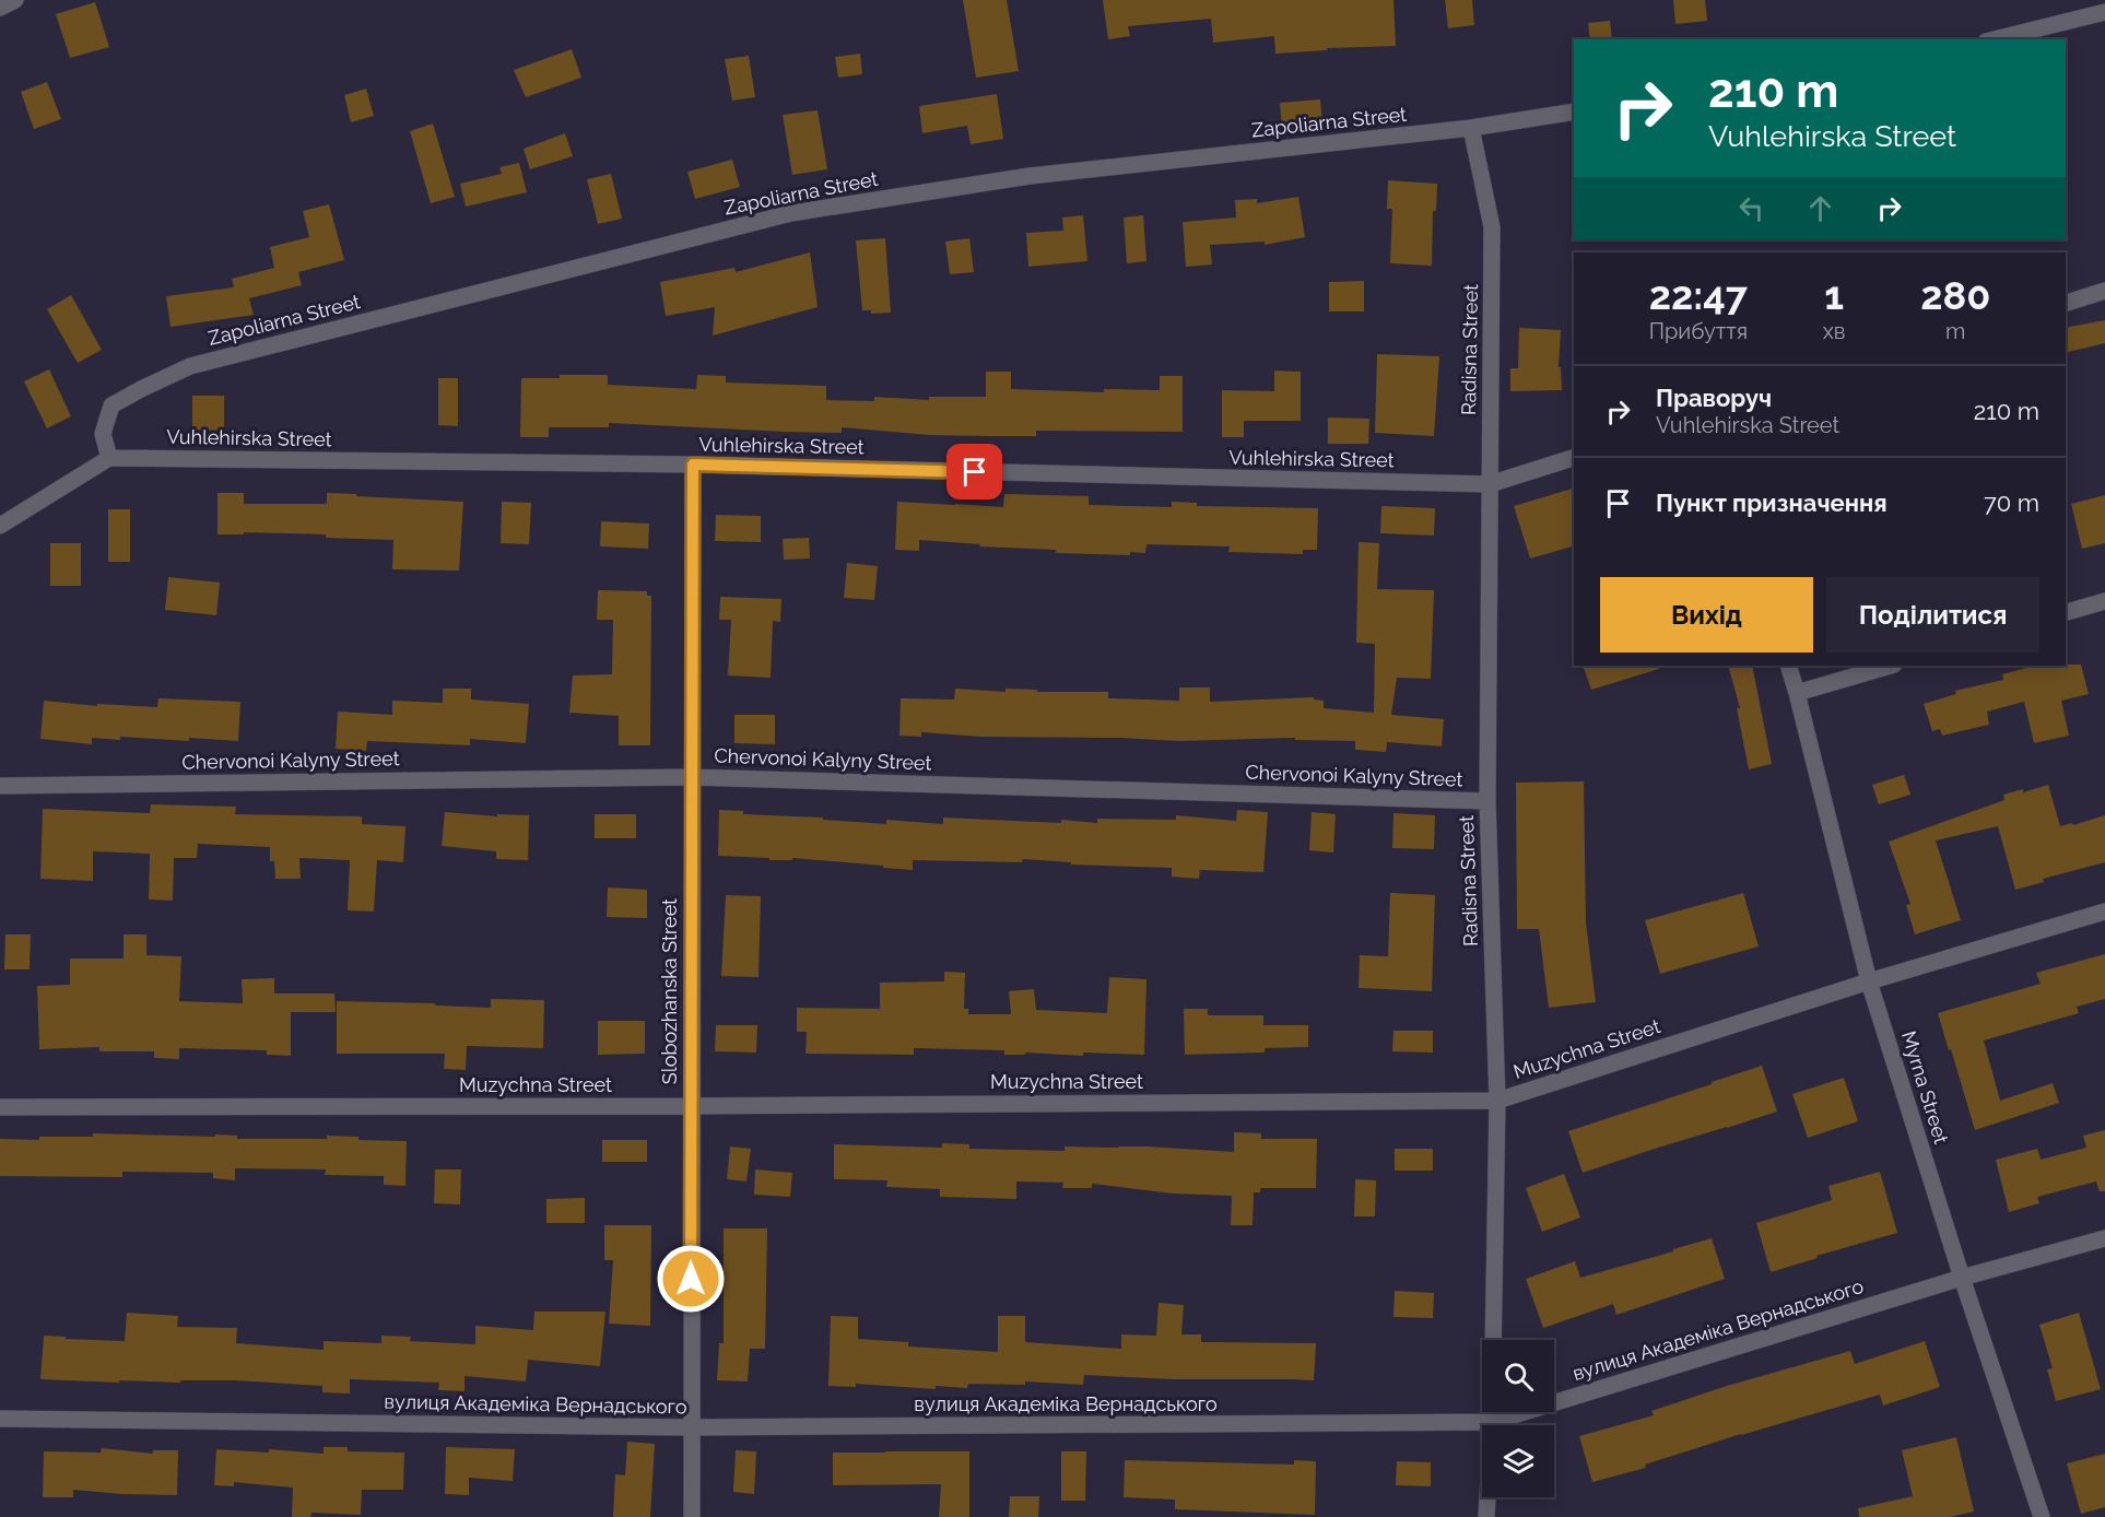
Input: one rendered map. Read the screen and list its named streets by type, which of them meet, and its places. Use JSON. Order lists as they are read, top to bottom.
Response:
{
  "streets": {
    "street": [
      "Zapoliarna Street",
      "Radisna Street",
      "Vuhlehirska Street",
      "Chervonoi Kalyny Street",
      "Slobozhanska Street",
      "Muzychna Street",
      "Myrna Street",
      "вулиця Академіка Вернадського"
    ]
  },
  "crossings": [
    ["Zapoliarna Street", "Radisna Street"],
    ["Zapoliarna Street", "Vuhlehirska Street"],
    ["Radisna Street", "Vuhlehirska Street"],
    ["Radisna Street", "Chervonoi Kalyny Street"],
    ["Radisna Street", "Muzychna Street"],
    ["Radisna Street", "вулиця Академіка Вернадського"],
    ["Vuhlehirska Street", "Slobozhanska Street"],
    ["Chervonoi Kalyny Street", "Slobozhanska Street"],
    ["Slobozhanska Street", "Muzychna Street"],
    ["Slobozhanska Street", "вулиця Академіка Вернадського"],
    ["Muzychna Street", "Myrna Street"],
    ["Myrna Street", "вулиця Академіка Вернадського"]
  ],
  "page": {
    "turn": ["210 m", "Vuhlehirska Street"],
    "eta": [
      "22:47",
      "Прибуття",
      "1",
      "хв",
      "280",
      "m"
    ],
    "list": [
      {
        "name": "Праворуч",
        "note": "Vuhlehirska Street",
        "value": "210 m"
      },
      {
        "name": "Пункт призначення",
        "value": "70 m"
      }
    ],
    "buttons": ["Вихід", "Поділитися"]
  }
}
